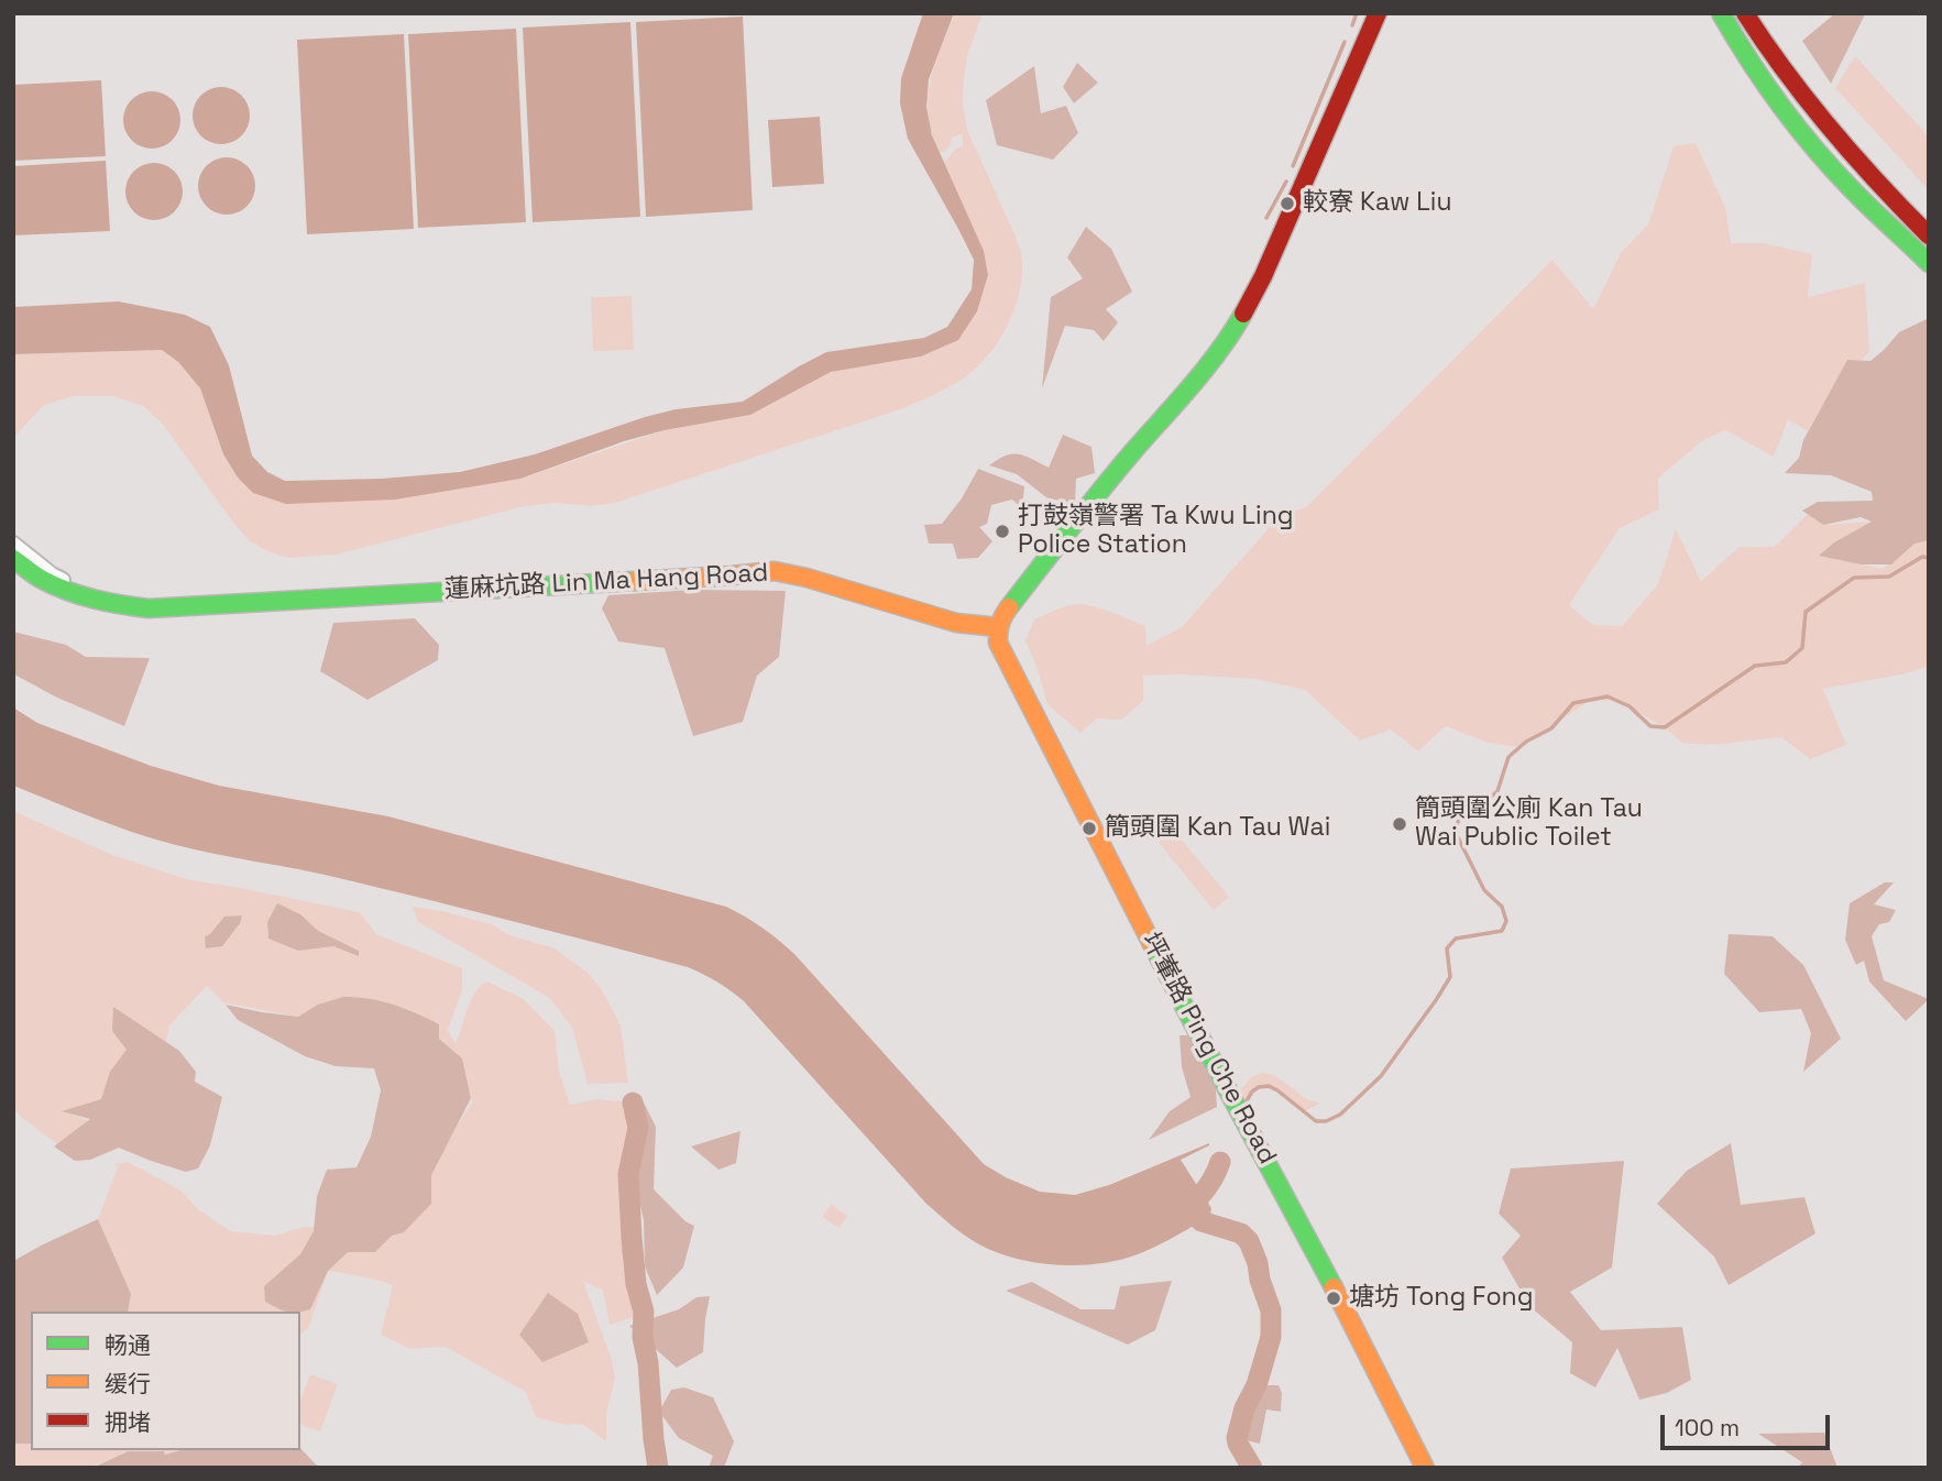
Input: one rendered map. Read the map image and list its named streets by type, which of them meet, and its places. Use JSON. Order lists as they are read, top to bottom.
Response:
{
  "streets": {
    "main road": ["蓮麻坑路 Lin Ma Hang Road", "坪輋路 Ping Che Road"]
  },
  "crossings": [
    ["蓮麻坑路 Lin Ma Hang Road", "坪輋路 Ping Che Road"]
  ],
  "places": [
    "較寮 Kaw Liu",
    "打鼓嶺警署 Ta Kwu Ling Police Station",
    "簡頭圍公廁 Kan Tau Wai Public Toilet",
    "簡頭圍 Kan Tau Wai",
    "塘坊 Tong Fong"
  ],
  "legend": ["畅通", "缓行", "拥堵"],
  "scale_bar": "100 m"
}
